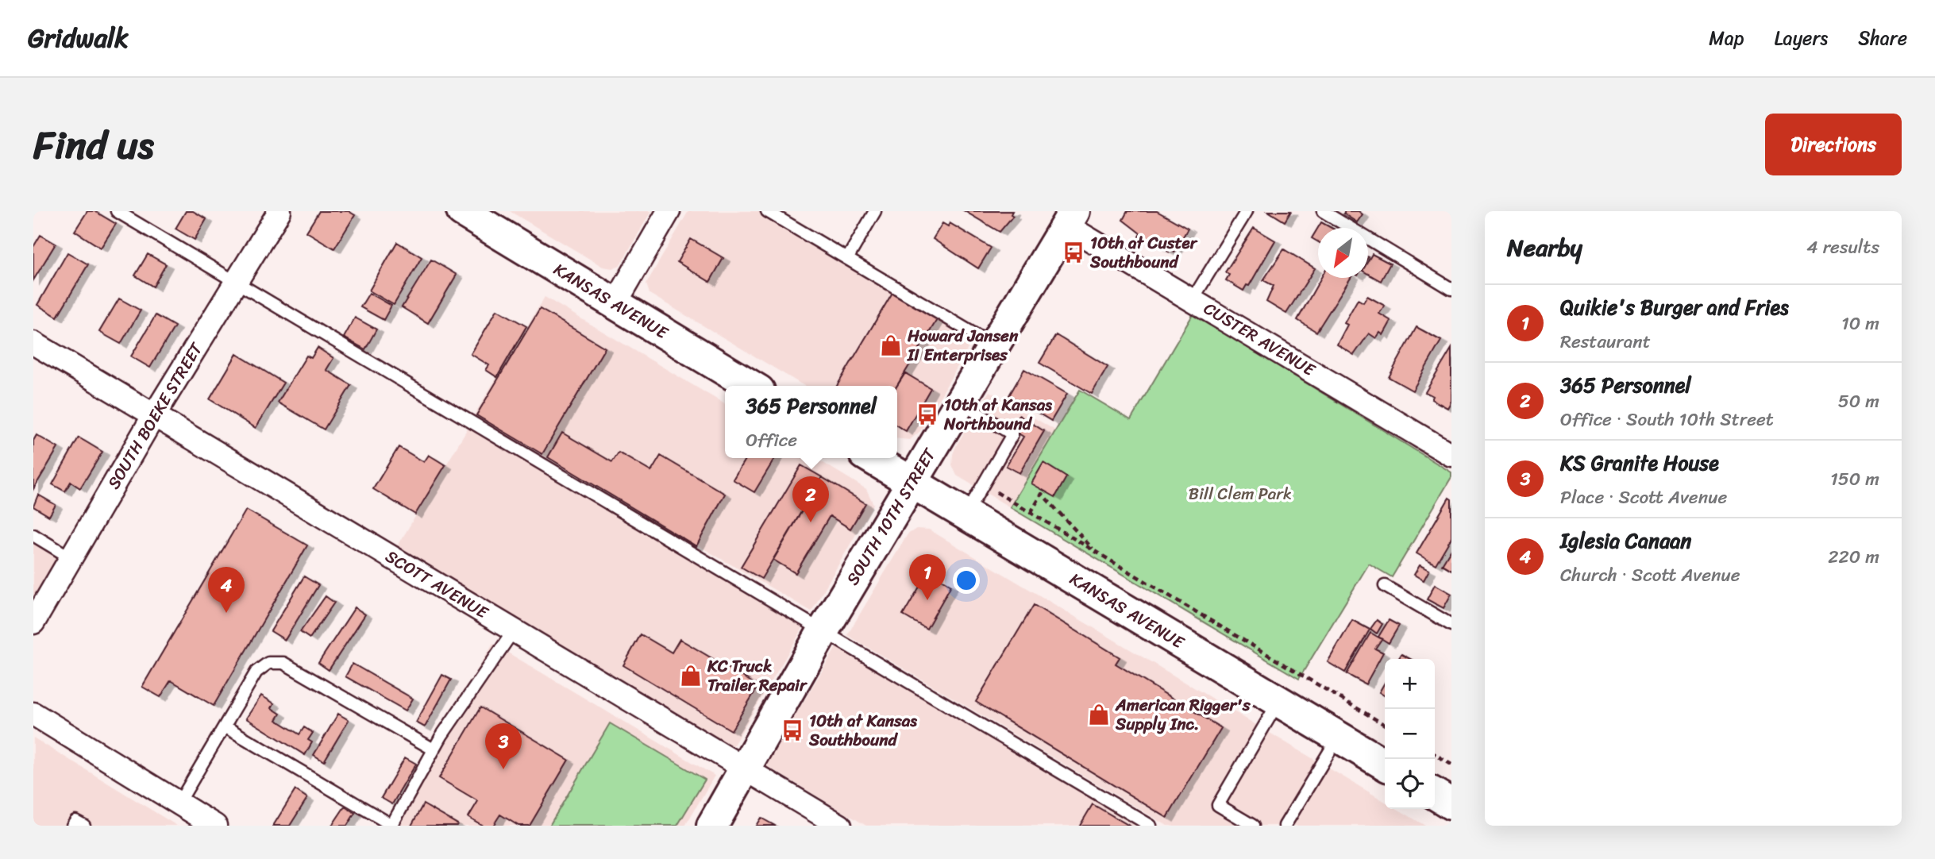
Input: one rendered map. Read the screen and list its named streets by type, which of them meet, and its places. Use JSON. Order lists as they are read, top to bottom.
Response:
{
  "streets": {
    "main road": ["KANSAS AVENUE", "SOUTH 10TH STREET"],
    "street": ["CUSTER AVENUE", "SOUTH BOEKE STREET", "SCOTT AVENUE"]
  },
  "crossings": [
    ["KANSAS AVENUE", "SOUTH 10TH STREET"],
    ["CUSTER AVENUE", "SOUTH 10TH STREET"],
    ["SOUTH BOEKE STREET", "SCOTT AVENUE"],
    ["SOUTH 10TH STREET", "SCOTT AVENUE"]
  ],
  "parks": ["Bill Clem Park"],
  "places": {
    "bus stop": ["10th at Custer Southbound", "10th at Kansas Northbound", "10th at Kansas Southbound"],
    "shop": ["Howard Jansen II Enterprises", "KC Truck Trailer Repair", "American Rigger's Supply Inc."]
  },
  "north": "bottom left",
  "page": {
    "header": "Gridwalk",
    "nav": ["Map", "Layers", "Share"],
    "title": "Find us",
    "buttons": "Directions",
    "heading": ["Nearby", "4 results"],
    "list": [
      {
        "mark": "1",
        "name": "Quikie's Burger and Fries",
        "note": "Restaurant",
        "value": "10 m"
      },
      {
        "mark": "2",
        "name": "365 Personnel",
        "note": "Office · South 10th Street",
        "value": "50 m"
      },
      {
        "mark": "3",
        "name": "KS Granite House",
        "note": "Place · Scott Avenue",
        "value": "150 m"
      },
      {
        "mark": "4",
        "name": "Iglesia Canaan",
        "note": "Church · Scott Avenue",
        "value": "220 m"
      }
    ],
    "popup": ["365 Personnel", "Office"],
    "pins": [
      "2",
      "1",
      "4",
      "3"
    ],
    "map_buttons": ["+", "−"]
  }
}
